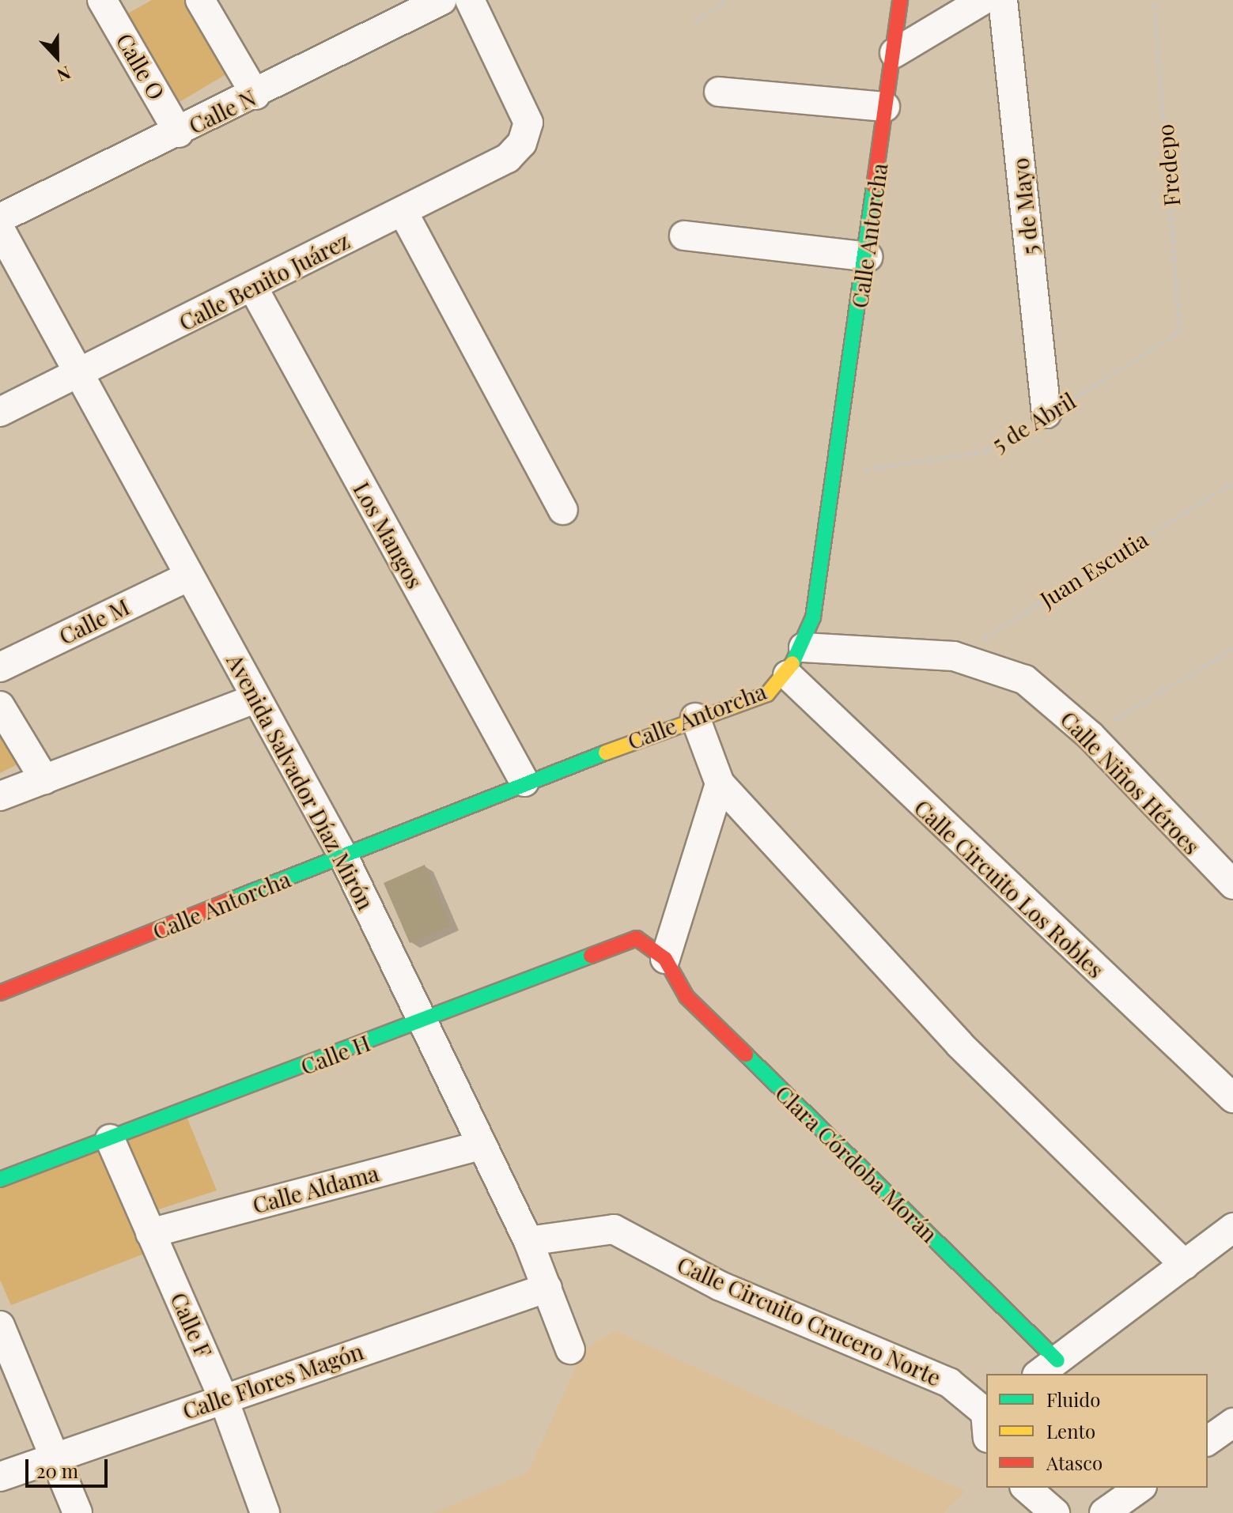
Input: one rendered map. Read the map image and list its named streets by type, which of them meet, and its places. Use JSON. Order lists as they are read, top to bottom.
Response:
{
  "streets": {
    "street": [
      "Calle O",
      "Calle N",
      "5 de Mayo",
      "Calle Antorcha",
      "Calle Benito Juárez",
      "Los Mangos",
      "Calle M",
      "Avenida Salvador Díaz Mirón",
      "Calle Niños Héroes",
      "Calle Circuito Los Robles",
      "Calle H",
      "Clara Córdoba Morán",
      "Calle Aldama",
      "Calle Circuito Crucero Norte",
      "Calle F",
      "Calle Flores Magón"
    ],
    "path": ["Fredepo", "5 de Abril", "Juan Escutia"]
  },
  "crossings": [
    ["Calle O", "Calle N"],
    ["Fredepo", "5 de Abril"],
    ["5 de Mayo", "5 de Abril"],
    ["Calle Antorcha", "5 de Abril"],
    ["Calle Antorcha", "Los Mangos"],
    ["Calle Antorcha", "Avenida Salvador Díaz Mirón"],
    ["Calle Antorcha", "Calle Niños Héroes"],
    ["Calle Antorcha", "Calle Circuito Los Robles"],
    ["Calle Benito Juárez", "Los Mangos"],
    ["Calle Benito Juárez", "Avenida Salvador Díaz Mirón"],
    ["Juan Escutia", "Calle Niños Héroes"],
    ["Calle M", "Avenida Salvador Díaz Mirón"],
    ["Avenida Salvador Díaz Mirón", "Calle H"],
    ["Avenida Salvador Díaz Mirón", "Calle Aldama"],
    ["Avenida Salvador Díaz Mirón", "Calle Circuito Crucero Norte"],
    ["Avenida Salvador Díaz Mirón", "Calle Flores Magón"],
    ["Calle H", "Clara Córdoba Morán"],
    ["Calle H", "Calle F"],
    ["Calle Aldama", "Calle F"],
    ["Calle F", "Calle Flores Magón"]
  ],
  "legend": ["Fluido", "Lento", "Atasco"],
  "scale_bar": "20 m",
  "north": "bottom"
}
